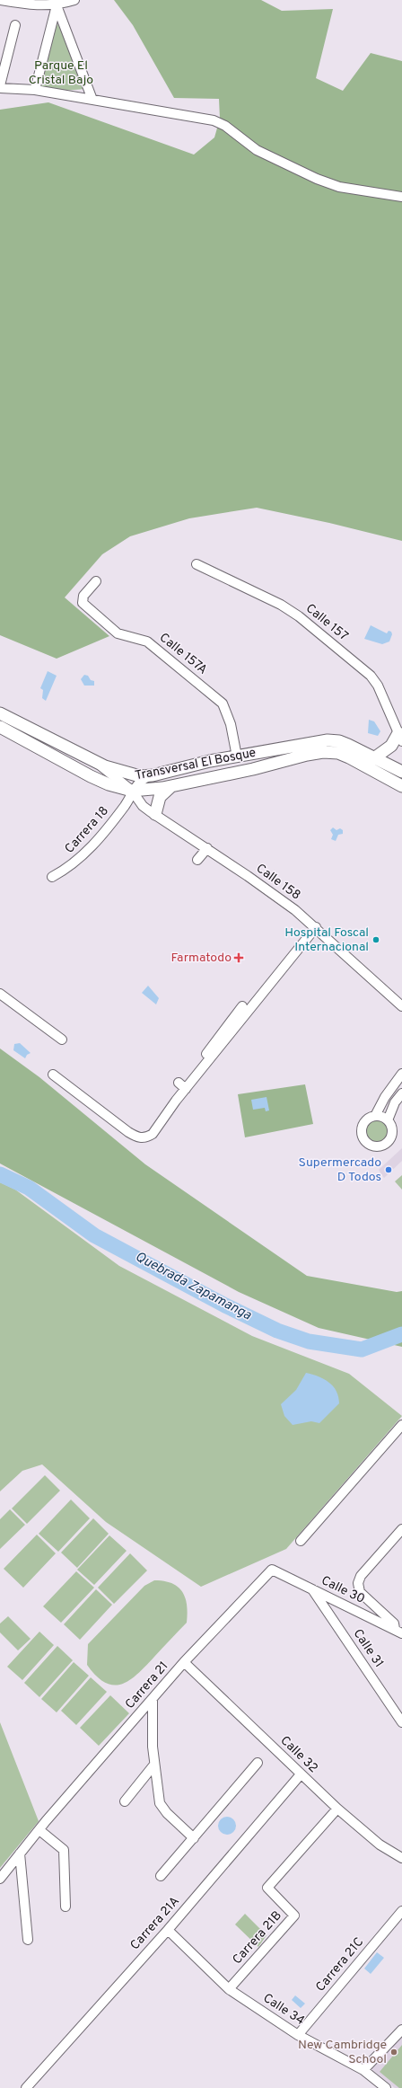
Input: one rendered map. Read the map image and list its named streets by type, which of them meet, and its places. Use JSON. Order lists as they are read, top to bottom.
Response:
{
  "streets": {
    "main road": ["Transversal El Bosque"],
    "street": [
      "Calle 157",
      "Calle 157A",
      "Carrera 18",
      "Calle 158",
      "Calle 30",
      "Calle 31",
      "Carrera 21",
      "Calle 32",
      "Carrera 21A",
      "Carrera 21B",
      "Carrera 21C",
      "Calle 34"
    ]
  },
  "crossings": [
    ["Calle 157A", "Transversal El Bosque"],
    ["Transversal El Bosque", "Carrera 18"],
    ["Transversal El Bosque", "Calle 158"],
    ["Carrera 18", "Calle 158"],
    ["Calle 30", "Calle 31"],
    ["Calle 30", "Carrera 21"],
    ["Carrera 21", "Calle 32"],
    ["Calle 32", "Carrera 21A"],
    ["Calle 32", "Carrera 21B"],
    ["Carrera 21B", "Calle 34"],
    ["Carrera 21C", "Calle 34"]
  ],
  "water": ["Quebrada Zapamanga"],
  "parks": ["Parque El Cristal Bajo"],
  "places": {
    "other": ["Hospital Foscal Internacional", "Supermercado D Todos", "New Cambridge School"],
    "health": ["Farmatodo"]
  }
}
